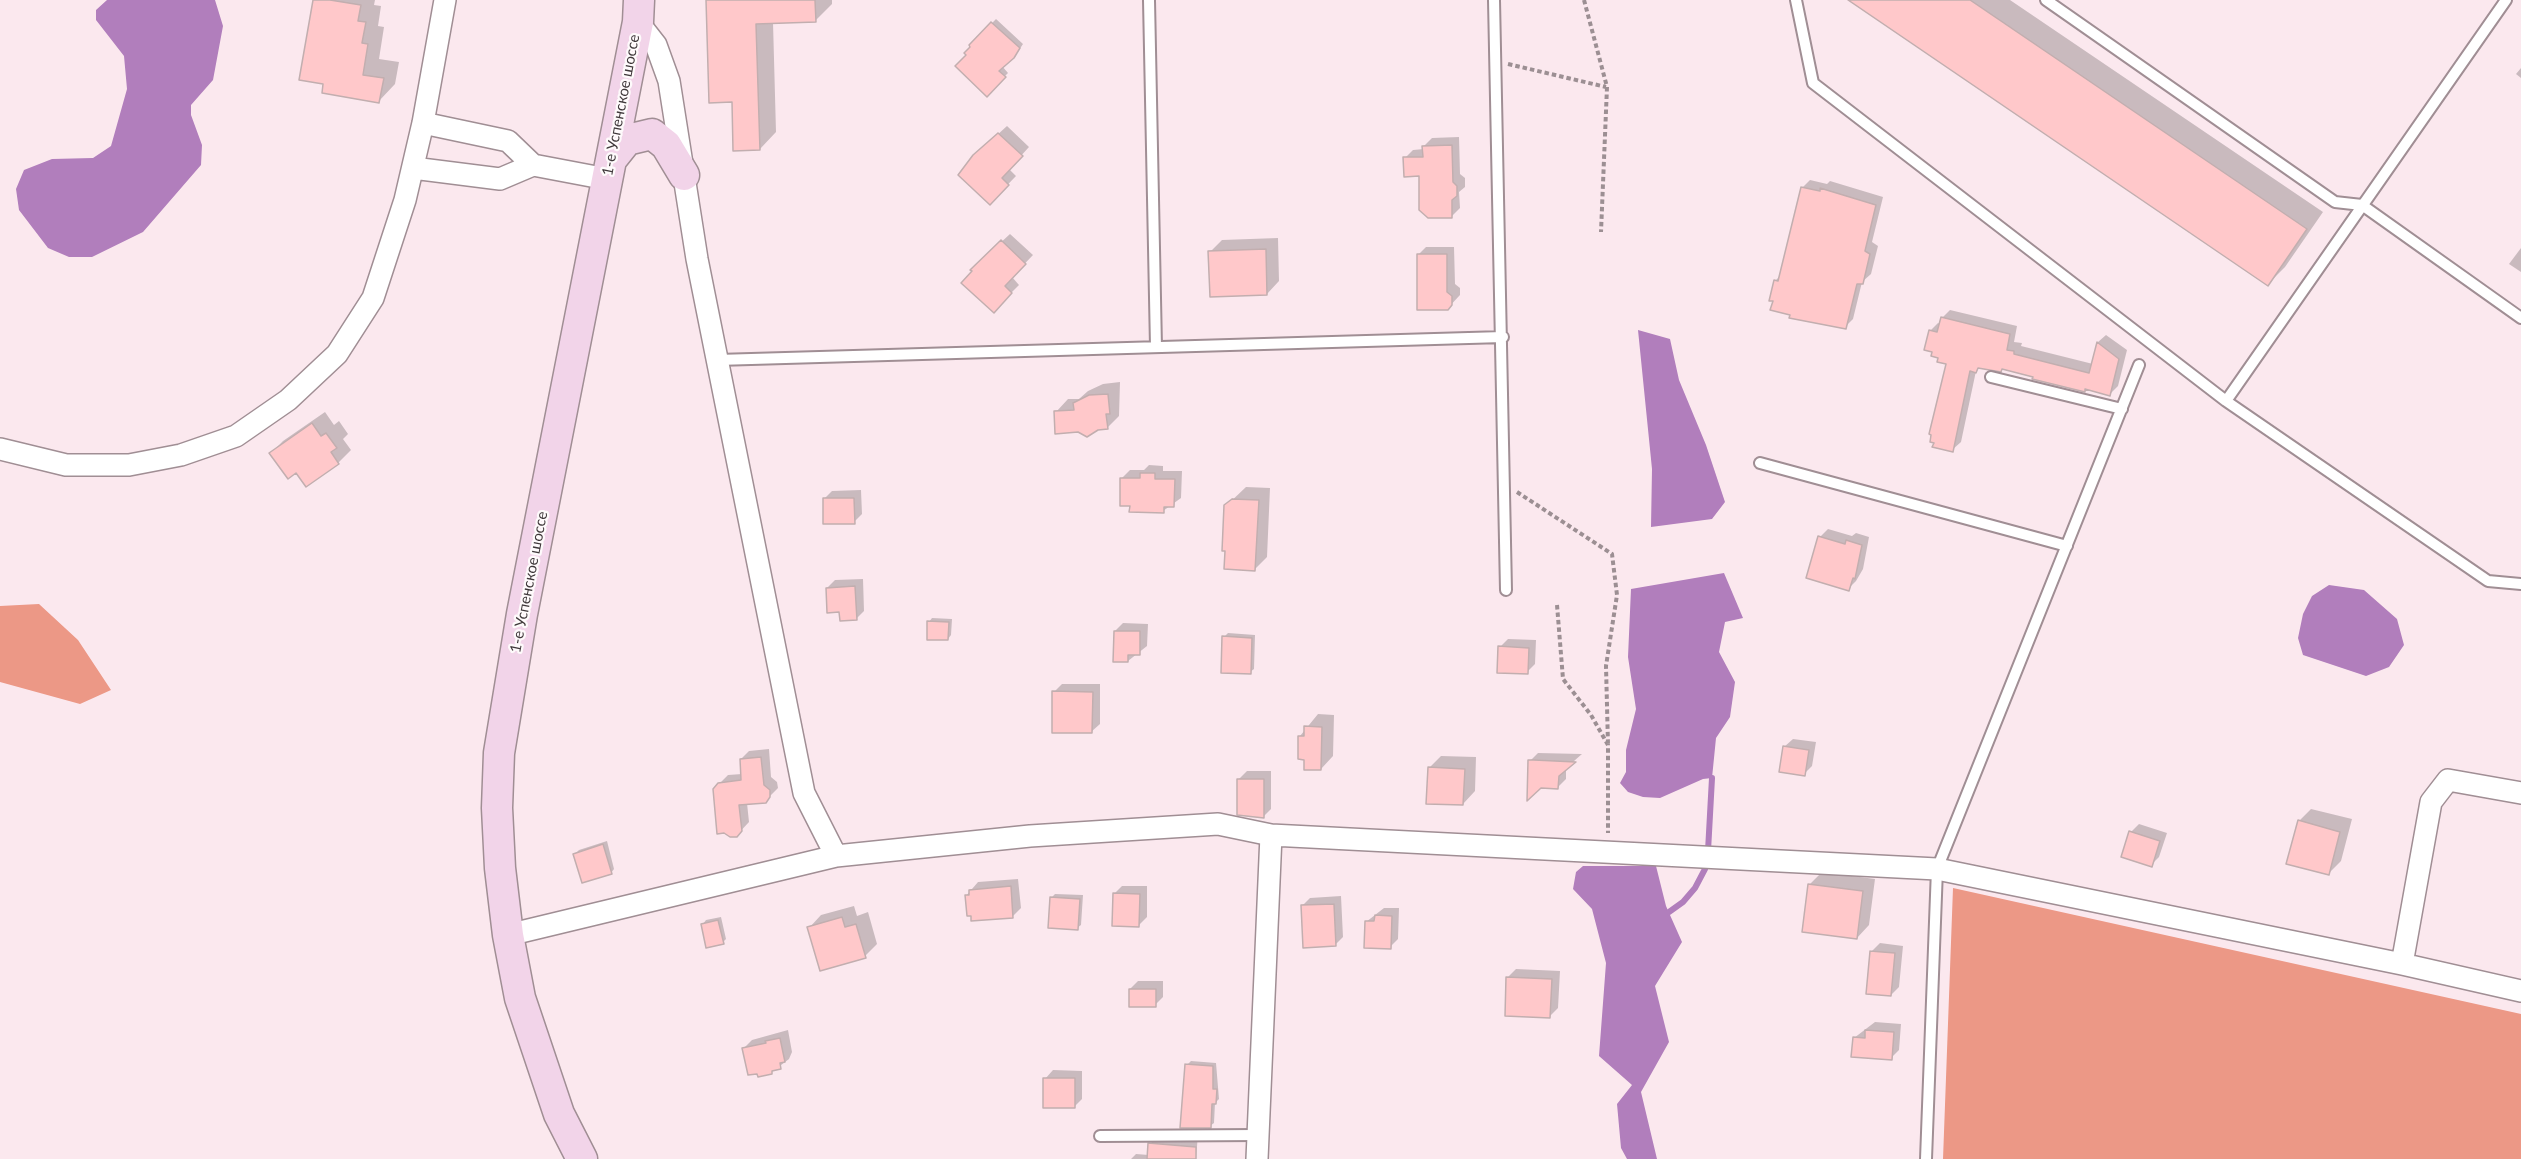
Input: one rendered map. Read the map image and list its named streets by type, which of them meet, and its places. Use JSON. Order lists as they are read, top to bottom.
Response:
{
  "streets": {
    "main road": ["1-е Успенское шоссе"]
  }
}
